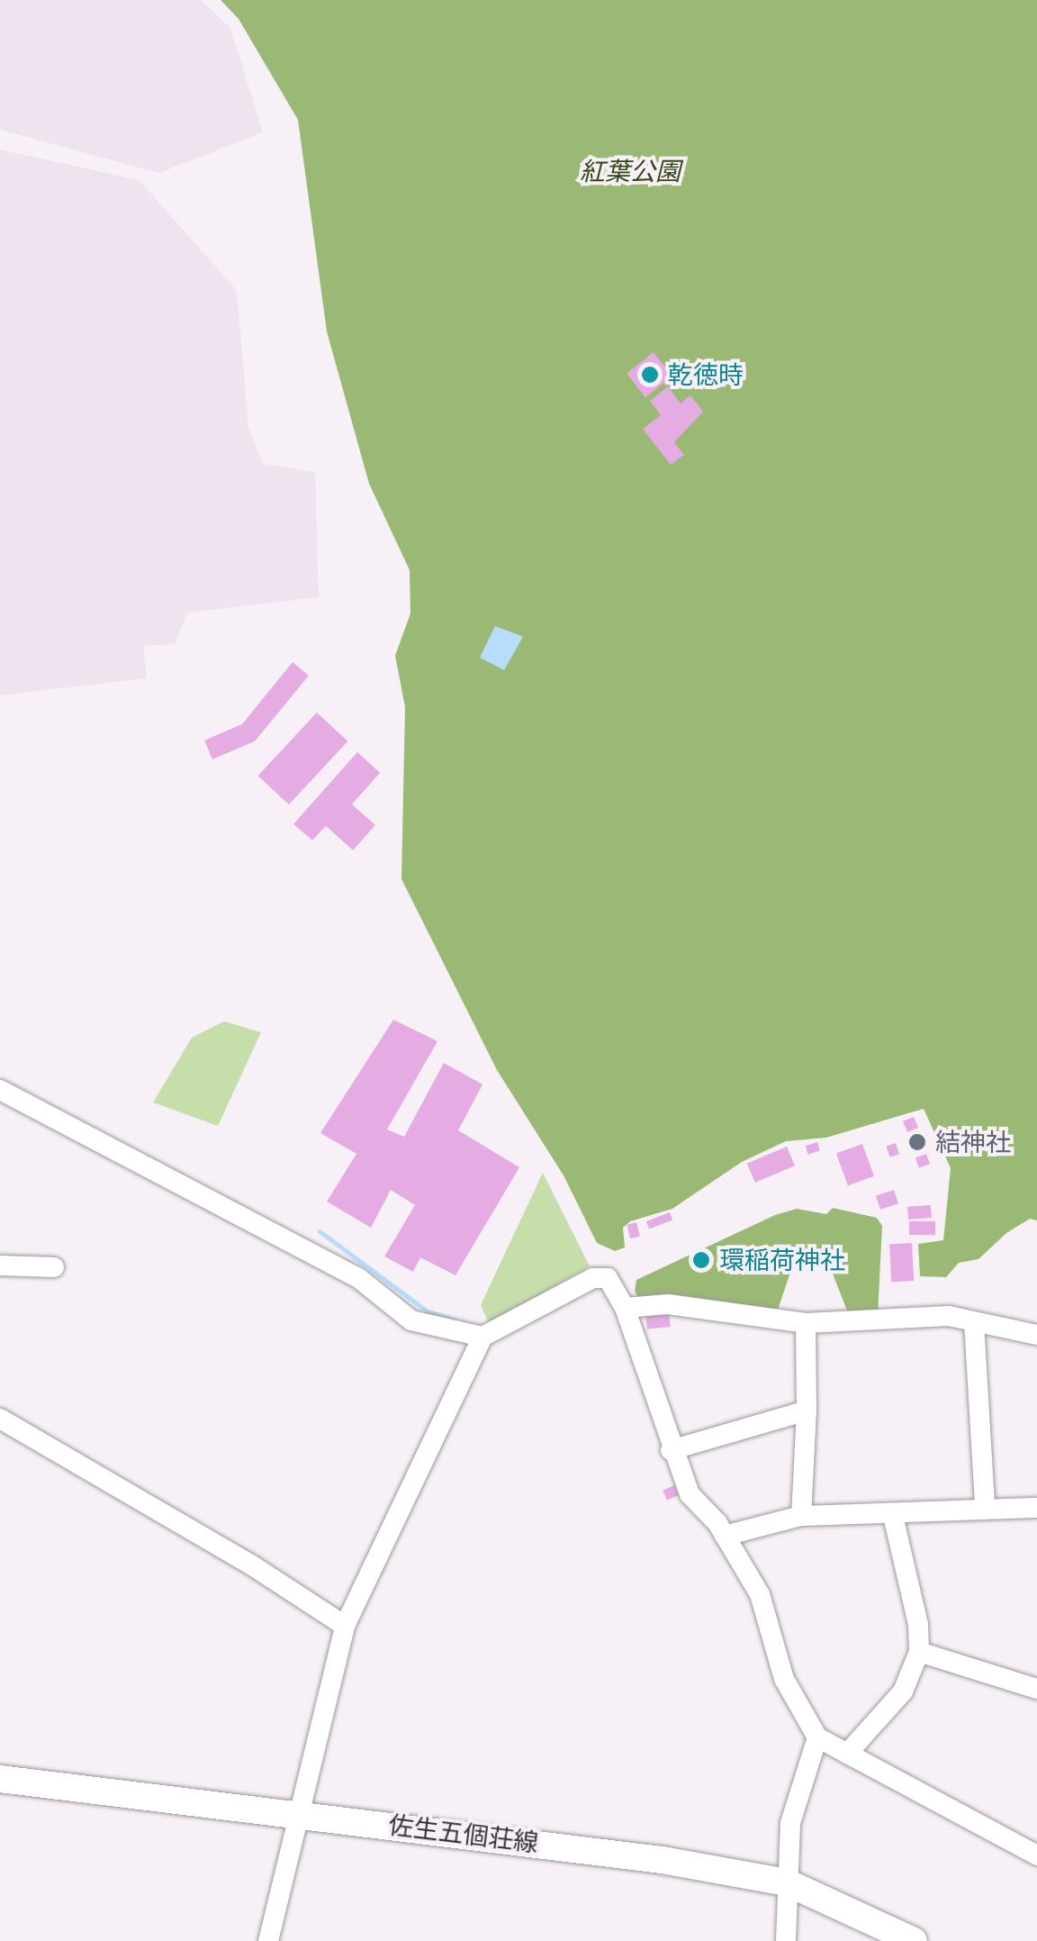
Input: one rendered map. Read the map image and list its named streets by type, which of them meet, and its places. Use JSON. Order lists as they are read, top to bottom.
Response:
{
  "streets": {
    "main road": ["佐生五個荘線"]
  },
  "parks": ["紅葉公園"],
  "places": ["乾徳時", "結神社", "環稲荷神社"]
}
